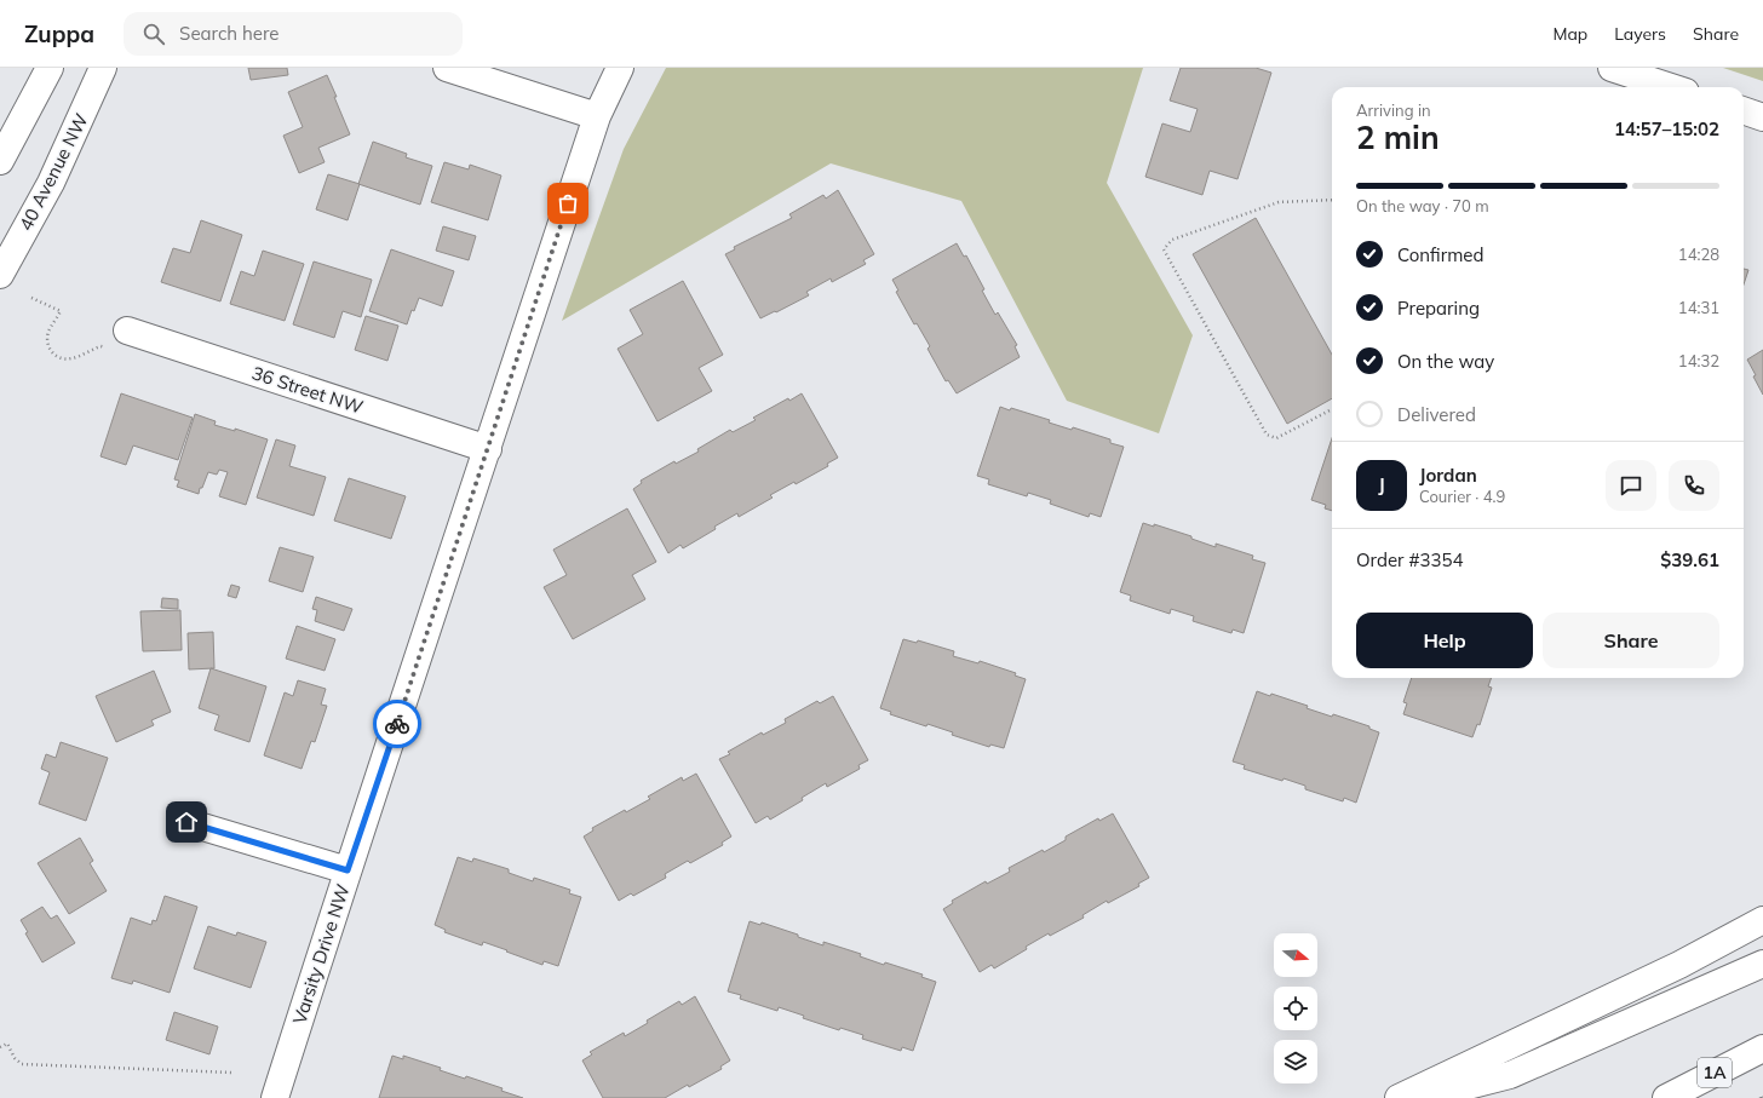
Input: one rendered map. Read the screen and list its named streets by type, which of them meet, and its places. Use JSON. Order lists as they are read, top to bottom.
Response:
{
  "streets": {
    "main road": [
      "40 Avenue NW",
      "36 Street NW",
      "Varsity Drive NW",
      "1A"
    ]
  },
  "crossings": [
    ["36 Street NW", "Varsity Drive NW"]
  ],
  "north": "right",
  "page": {
    "header": "Zuppa",
    "search": "Search here",
    "nav": ["Map", "Layers", "Share"],
    "heading": ["2 min", "Arriving in", "14:57–15:02"],
    "panel": [
      "Jordan",
      "Courier · 4.9",
      "Order #3354",
      "$39.61"
    ],
    "bar": "On the way · 70 m",
    "list": [
      ["Confirmed", "14:28"],
      ["Preparing", "14:31"],
      ["On the way", "14:32"],
      "Delivered"
    ],
    "round": "J",
    "buttons": ["Help", "Share"]
  }
}
